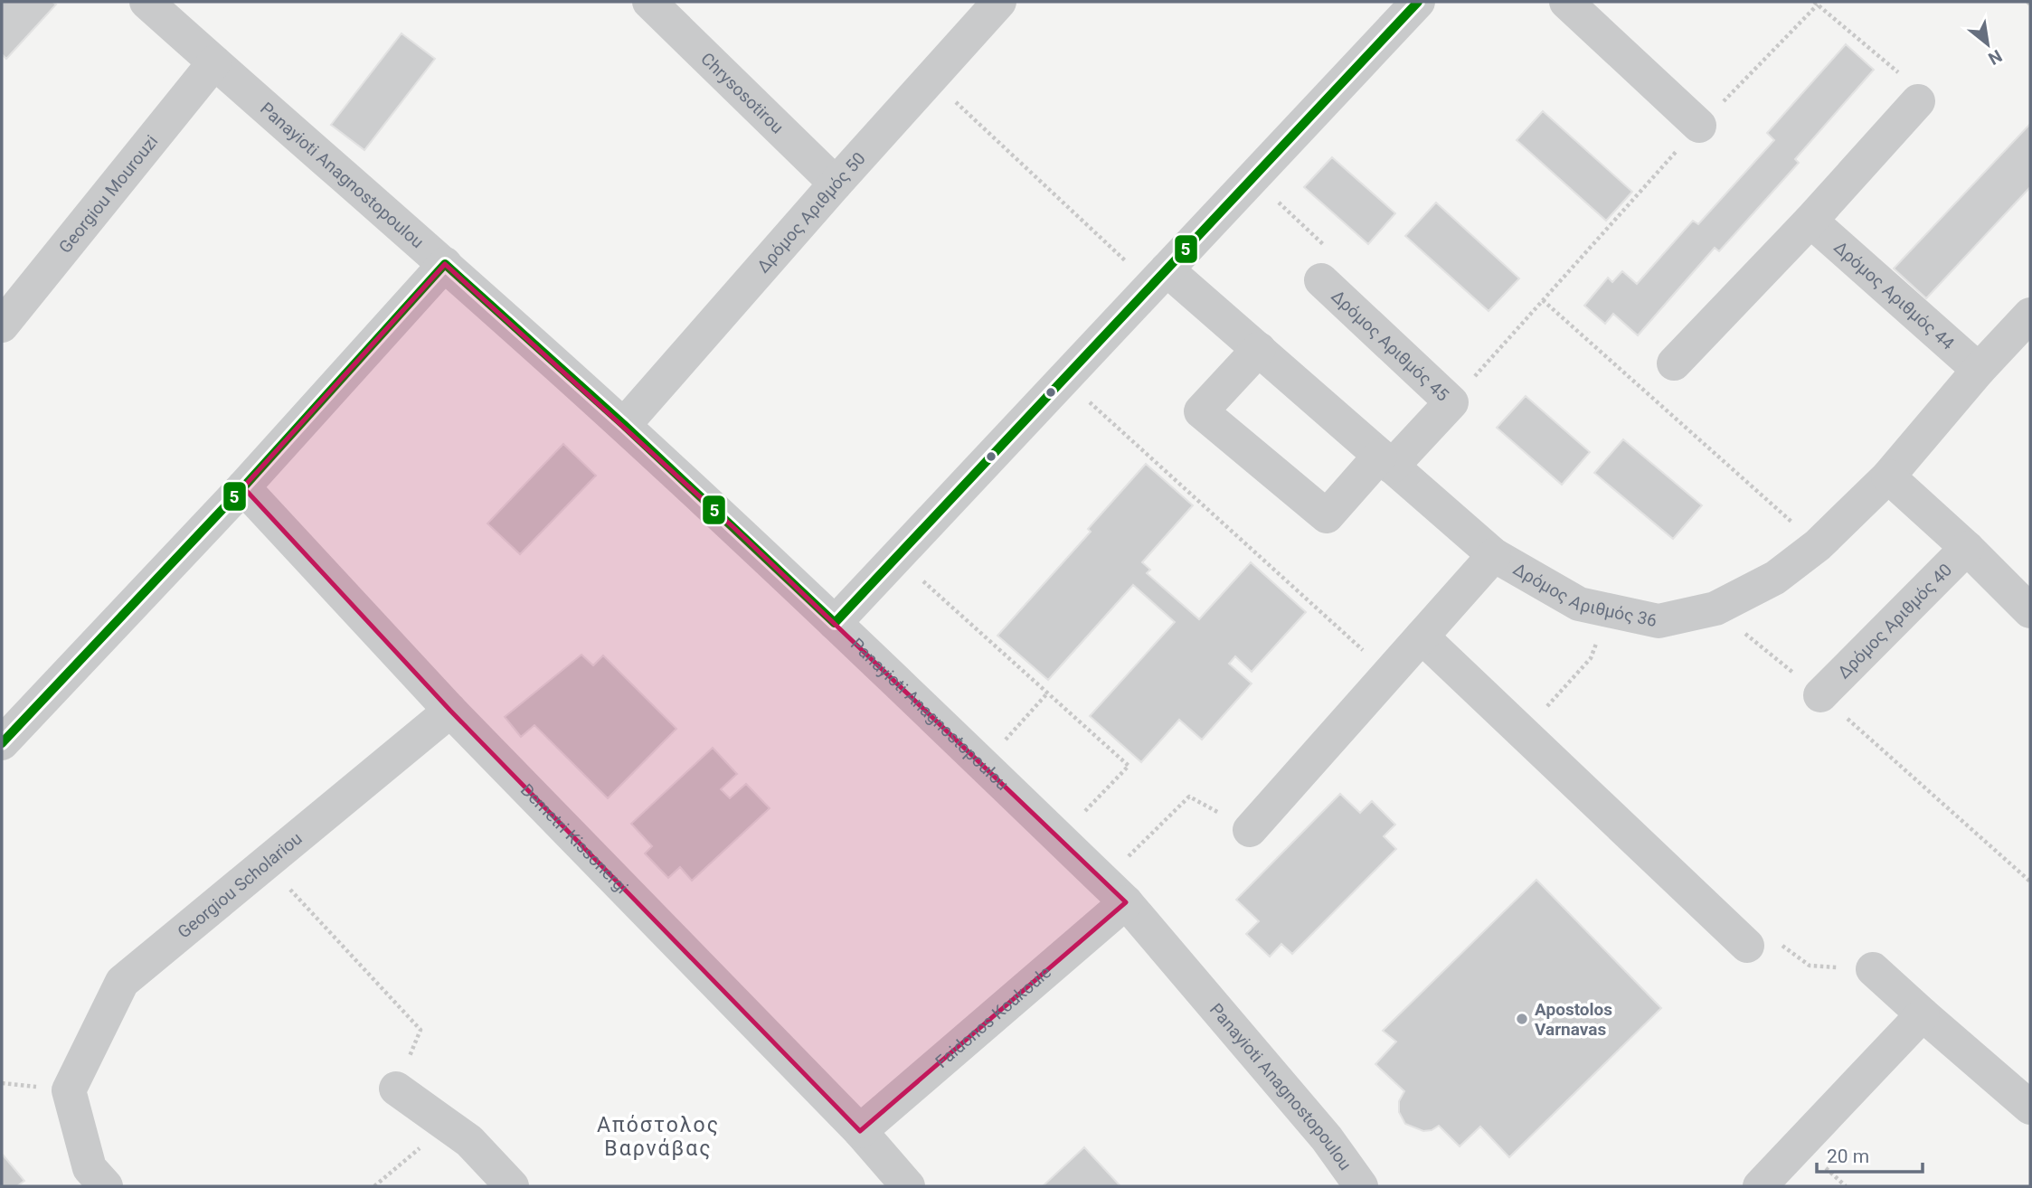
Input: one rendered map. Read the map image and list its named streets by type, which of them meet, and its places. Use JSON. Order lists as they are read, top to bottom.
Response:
{
  "streets": {
    "street": [
      "Chrysosotirou",
      "Panayioti Anagnostopoulou",
      "Georgiou Mourouzi",
      "Δρόμος Αριθμός 50",
      "Δρόμος Αριθμός 44",
      "Δρόμος Αριθμός 45",
      "Δρόμος Αριθμός 36",
      "Δρόμος Αριθμός 40",
      "Demetri Kissonergi",
      "Georgiou Scholariou",
      "Faidonos Koukoule"
    ]
  },
  "crossings": [
    ["Chrysosotirou", "Δρόμος Αριθμός 50"],
    ["Panayioti Anagnostopoulou", "Georgiou Mourouzi"],
    ["Panayioti Anagnostopoulou", "Δρόμος Αριθμός 50"],
    ["Panayioti Anagnostopoulou", "Faidonos Koukoule"],
    ["Δρόμος Αριθμός 44", "Δρόμος Αριθμός 36"],
    ["Δρόμος Αριθμός 45", "Δρόμος Αριθμός 36"],
    ["Demetri Kissonergi", "Georgiou Scholariou"],
    ["Demetri Kissonergi", "Faidonos Koukoule"]
  ],
  "districts": ["Απόστολος Βαρνάβας"],
  "places": ["Apostolos Varnavas"],
  "lines": ["transit line 5"],
  "scale_bar": "20 m",
  "north": "bottom right"
}
